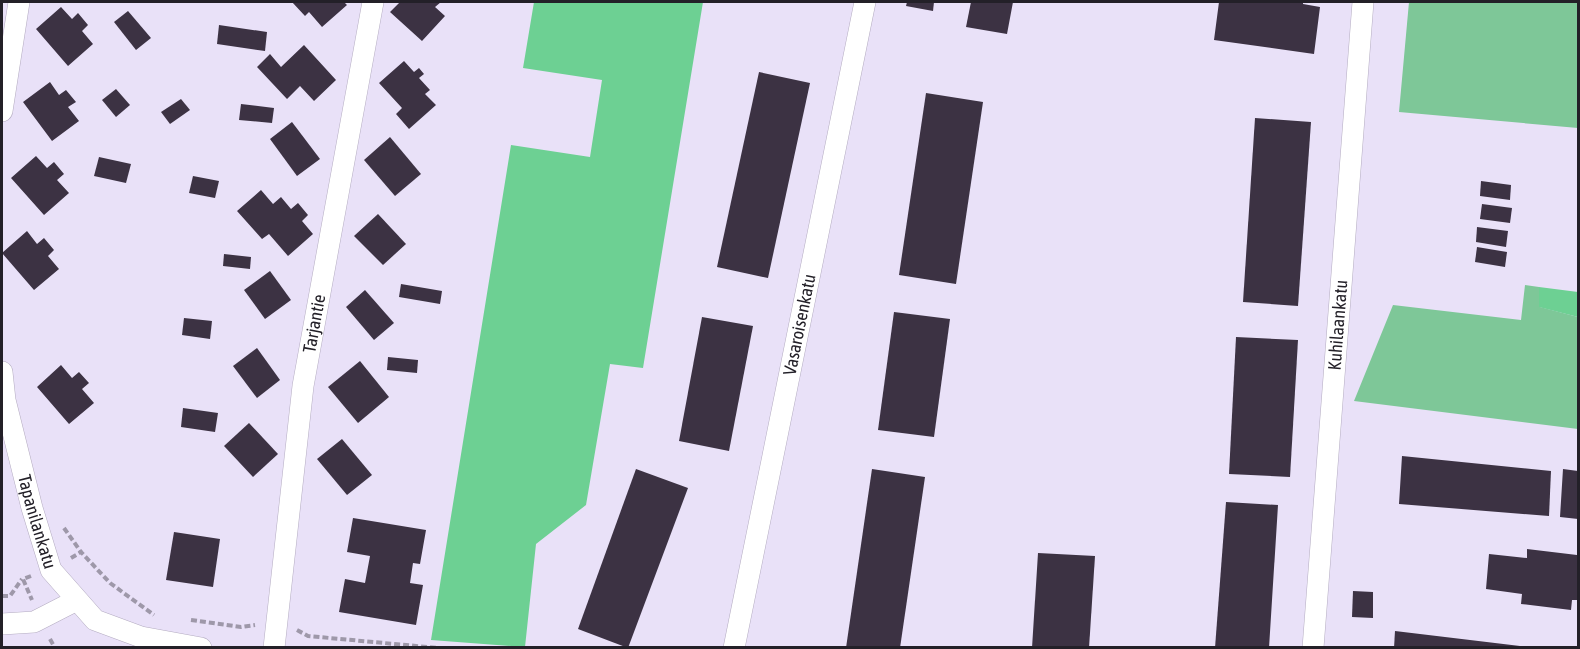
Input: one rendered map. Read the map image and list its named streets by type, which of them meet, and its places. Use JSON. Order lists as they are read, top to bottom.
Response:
{
  "streets": {
    "street": [
      "Tarjantie",
      "Vasaroisenkatu",
      "Kuhilaankatu",
      "Tapanilankatu"
    ]
  }
}
